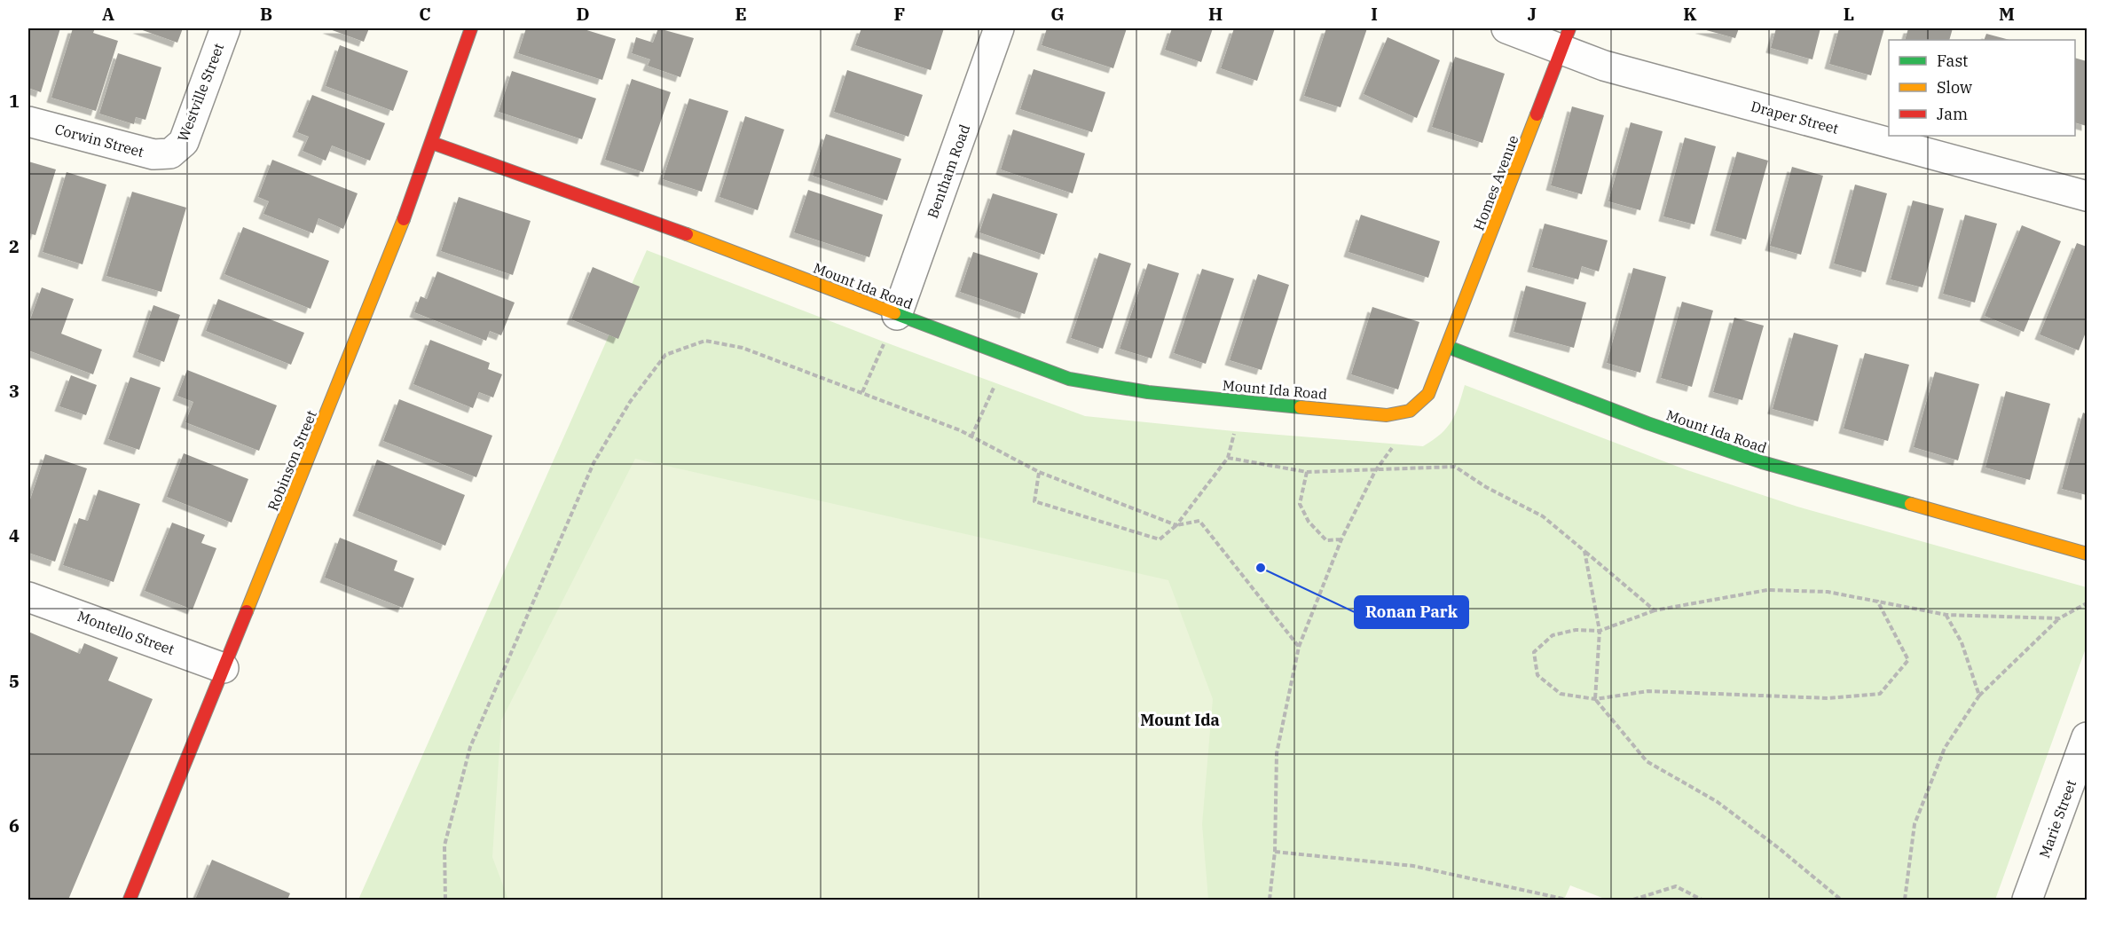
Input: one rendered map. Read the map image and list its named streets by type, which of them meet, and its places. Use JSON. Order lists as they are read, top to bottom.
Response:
{
  "streets": {
    "street": [
      "Westville Street",
      "Draper Street",
      "Corwin Street",
      "Bentham Road",
      "Homes Avenue",
      "Mount Ida Road",
      "Robinson Street",
      "Montello Street",
      "Marie Street"
    ]
  },
  "crossings": [
    ["Westville Street", "Corwin Street"],
    ["Draper Street", "Homes Avenue"],
    ["Bentham Road", "Mount Ida Road"],
    ["Homes Avenue", "Mount Ida Road"],
    ["Mount Ida Road", "Robinson Street"],
    ["Robinson Street", "Montello Street"]
  ],
  "districts": ["Mount Ida"],
  "places": ["Ronan Park"],
  "legend": ["Fast", "Slow", "Jam"],
  "grid": {
    "columns": [
      "A",
      "B",
      "C",
      "D",
      "E",
      "F",
      "G",
      "H",
      "I",
      "J",
      "K",
      "L",
      "M"
    ],
    "rows": [
      "1",
      "2",
      "3",
      "4",
      "5",
      "6"
    ]
  }
}
